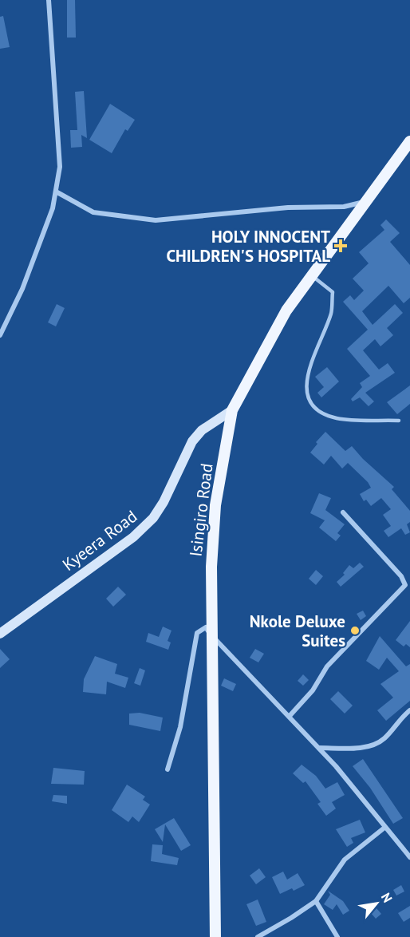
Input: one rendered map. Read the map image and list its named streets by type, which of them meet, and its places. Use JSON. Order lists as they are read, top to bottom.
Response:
{
  "streets": {
    "main road": ["Isingiro Road", "Kyeera Road"]
  },
  "crossings": [
    ["Isingiro Road", "Kyeera Road"]
  ],
  "places": {
    "health": ["HOLY INNOCENT CHILDREN'S HOSPITAL"],
    "other": ["Nkole Deluxe Suites"]
  },
  "north": "top right"
}
